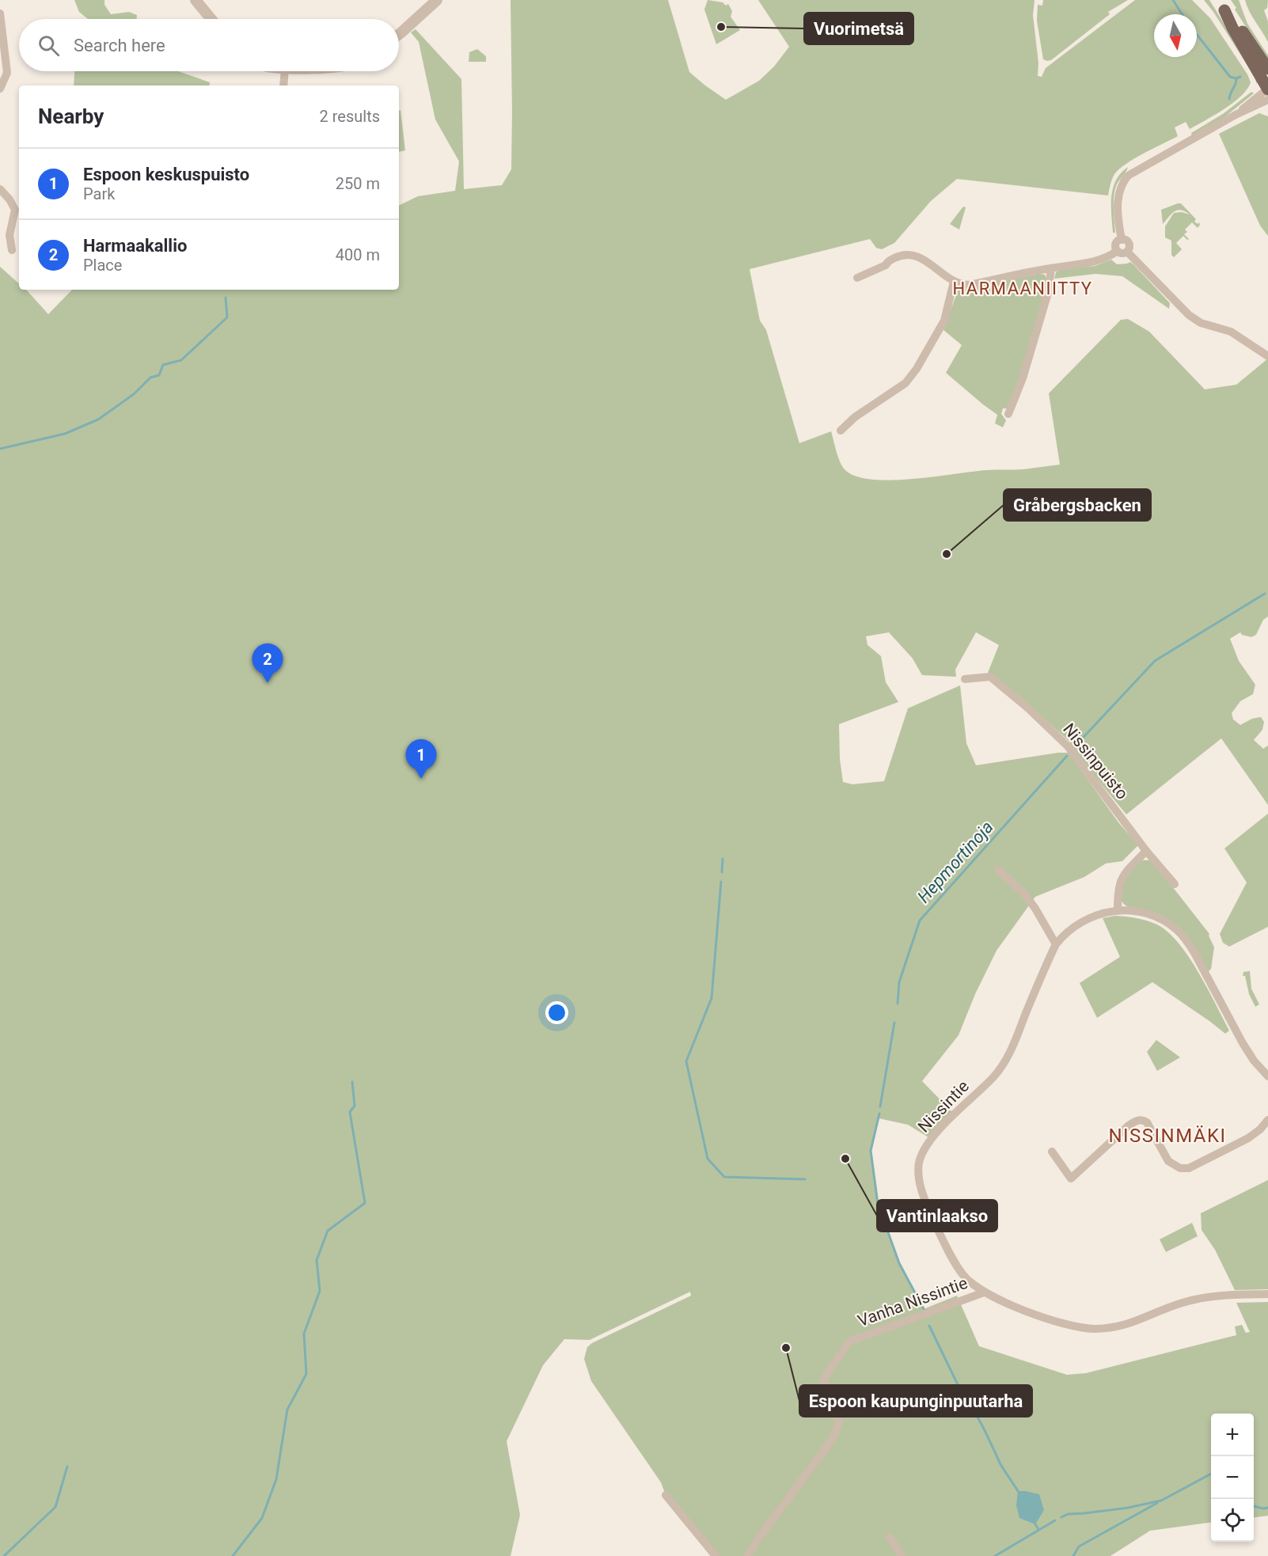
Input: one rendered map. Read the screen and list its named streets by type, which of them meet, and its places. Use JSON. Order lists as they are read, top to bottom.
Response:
{
  "streets": {
    "street": ["Nissinpuisto", "Nissintie", "Vanha Nissintie"]
  },
  "crossings": [
    ["Nissintie", "Vanha Nissintie"]
  ],
  "districts": ["HARMAANIITTY", "NISSINMÄKI"],
  "water": ["Hepmortinoja"],
  "places": [
    "Vuorimetsä",
    "Gråbergsbacken",
    "Vantinlaakso",
    "Espoon kaupunginpuutarha"
  ],
  "north": "bottom",
  "page": {
    "search": "Search here",
    "heading": ["Nearby", "2 results"],
    "list": [
      {
        "mark": "1",
        "name": "Espoon keskuspuisto",
        "note": "Park",
        "value": "250 m"
      },
      {
        "mark": "2",
        "name": "Harmaakallio",
        "note": "Place",
        "value": "400 m"
      }
    ],
    "pins": ["2", "1"],
    "map_buttons": ["+", "−"]
  }
}
